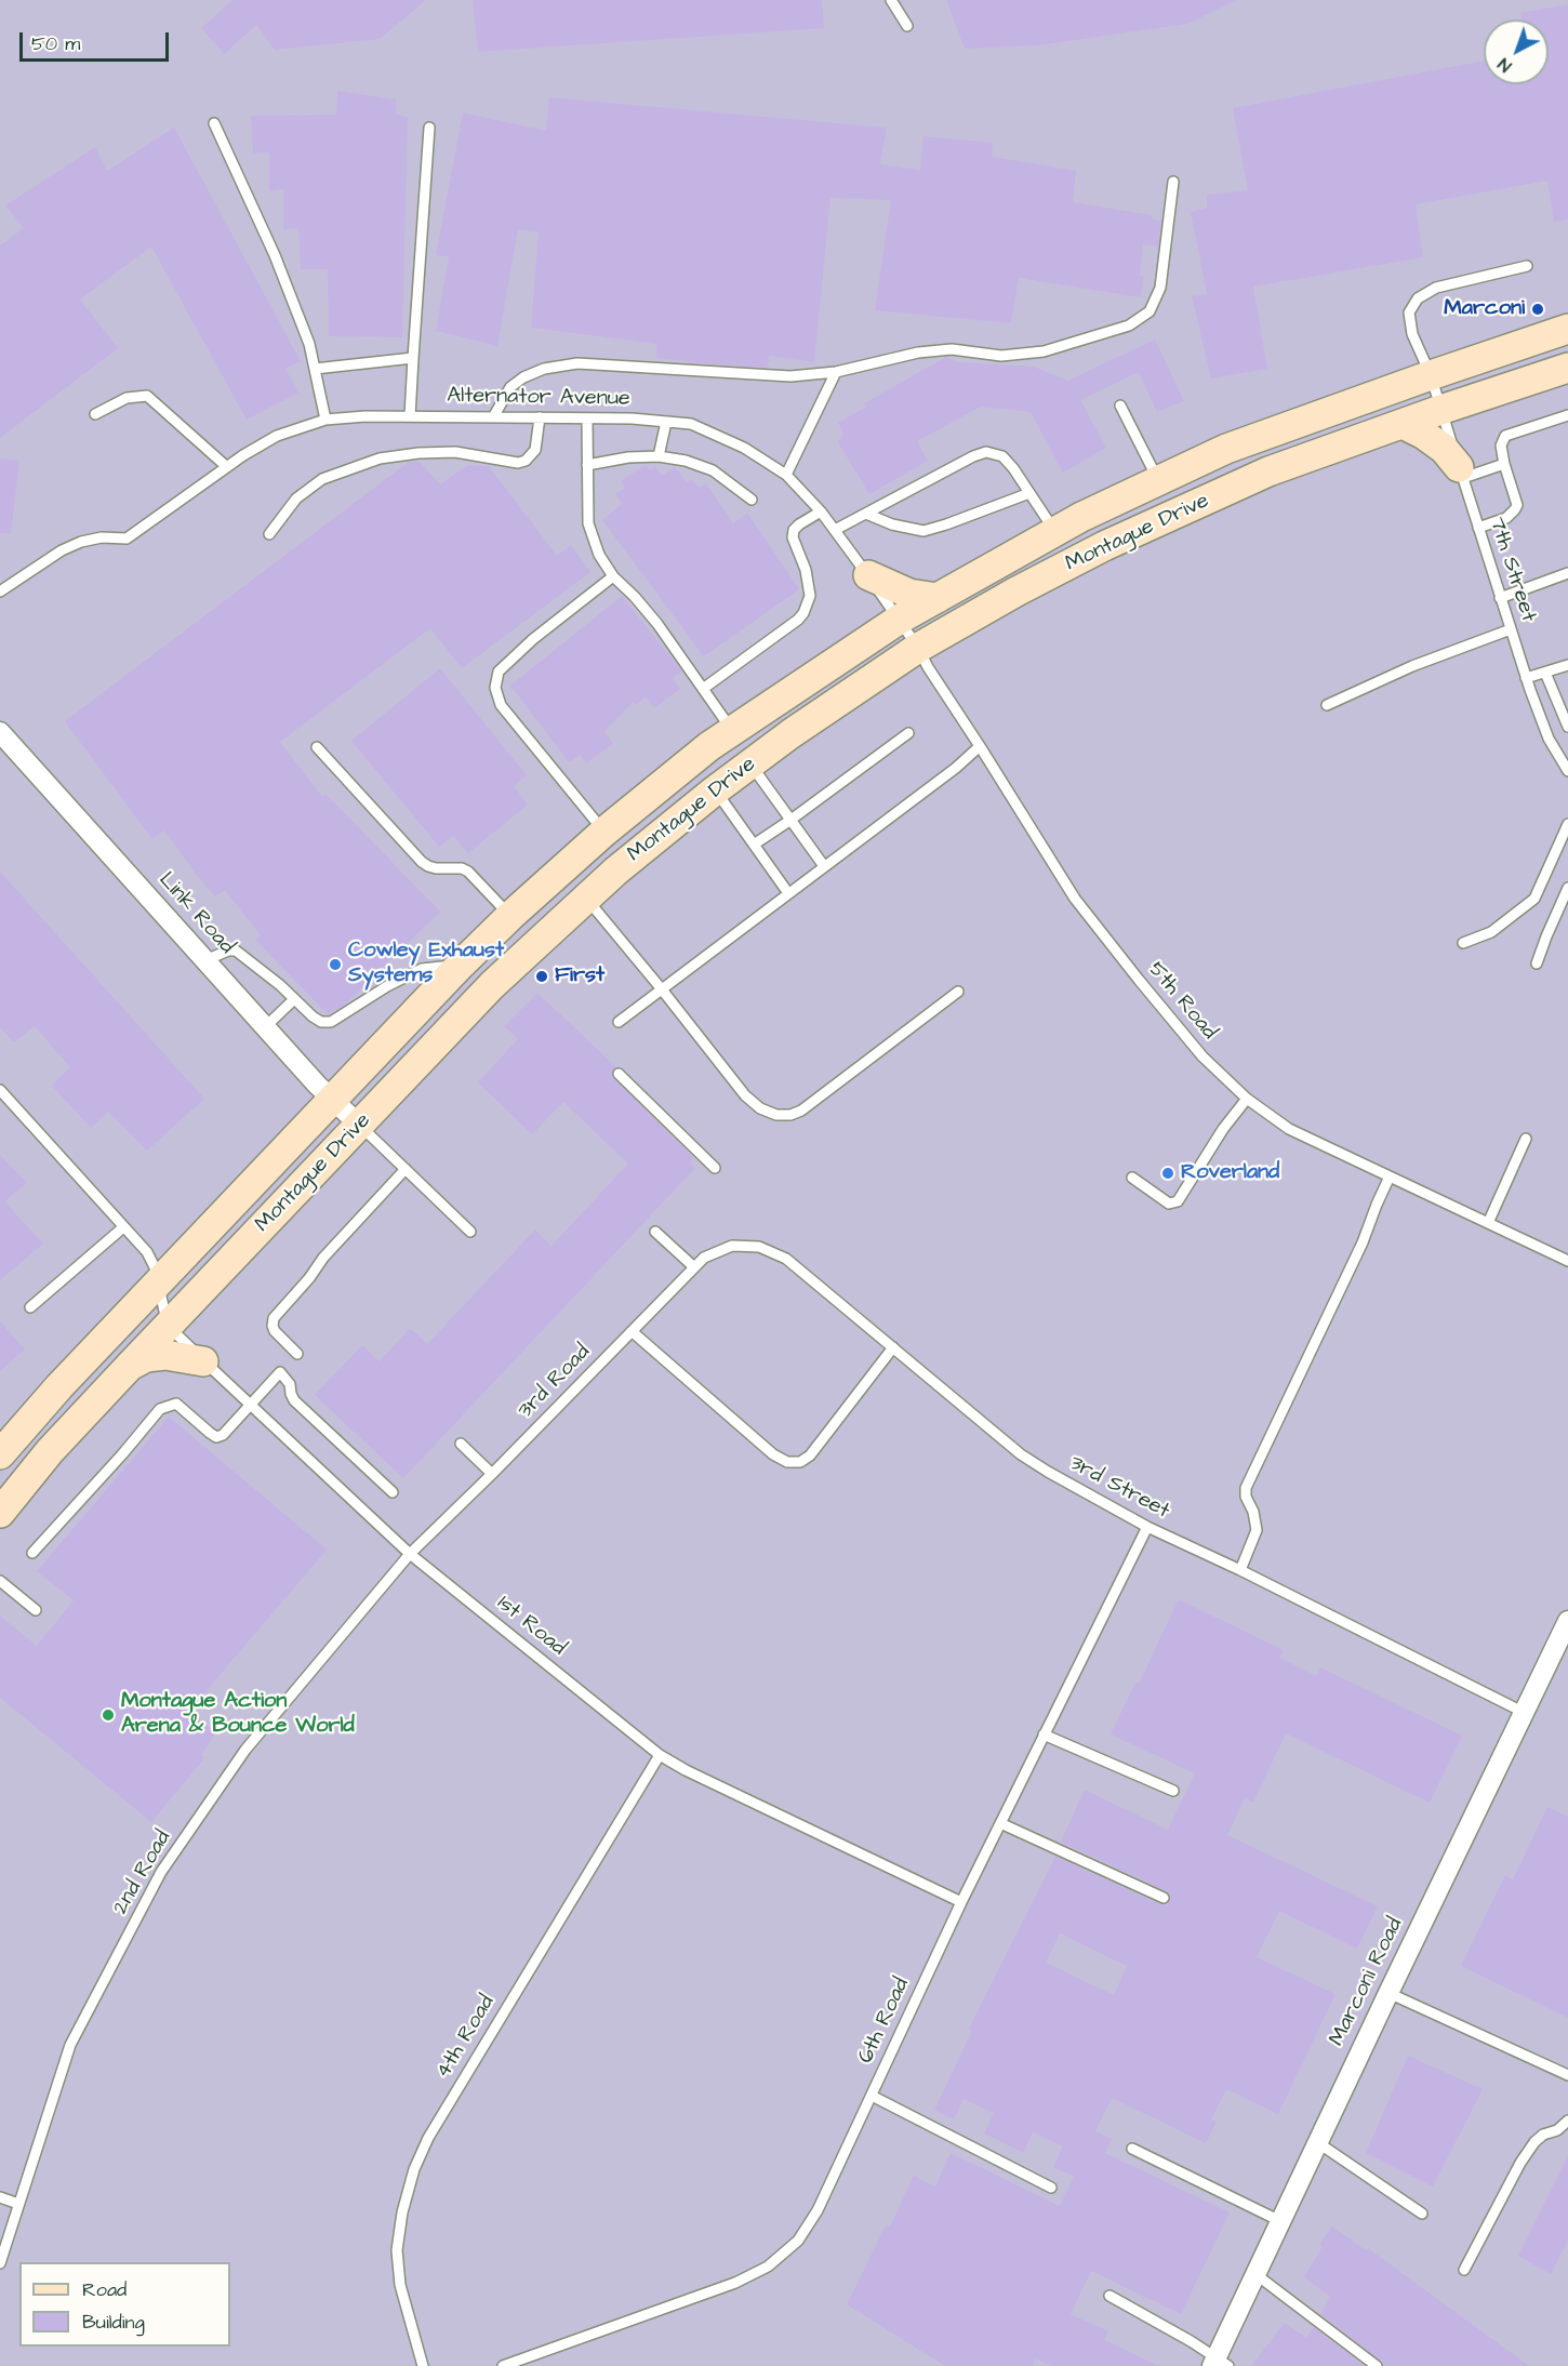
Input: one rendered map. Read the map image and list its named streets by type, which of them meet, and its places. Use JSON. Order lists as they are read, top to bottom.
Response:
{
  "streets": {
    "main road": ["Montague Drive"],
    "street": ["Link Road", "Marconi Road"],
    "lane": [
      "Alternator Avenue",
      "7th Street",
      "5th Road",
      "3rd Road",
      "3rd Street",
      "1st Road",
      "2nd Road",
      "6th Road",
      "4th Road"
    ]
  },
  "crossings": [
    ["Alternator Avenue", "Montague Drive"],
    ["Alternator Avenue", "5th Road"],
    ["Montague Drive", "7th Street"],
    ["Montague Drive", "Link Road"],
    ["Montague Drive", "5th Road"],
    ["Montague Drive", "1st Road"],
    ["3rd Road", "3rd Street"],
    ["3rd Road", "1st Road"],
    ["3rd Road", "2nd Road"],
    ["3rd Street", "Marconi Road"],
    ["3rd Street", "6th Road"],
    ["1st Road", "2nd Road"],
    ["1st Road", "6th Road"],
    ["1st Road", "4th Road"]
  ],
  "places": [
    "Marconi",
    "Cowley Exhaust Systems",
    "First",
    "Roverland",
    "Montague Action Arena & Bounce World"
  ],
  "legend": ["Road", "Building"],
  "scale_bar": "50 m",
  "north": "bottom left"
}
